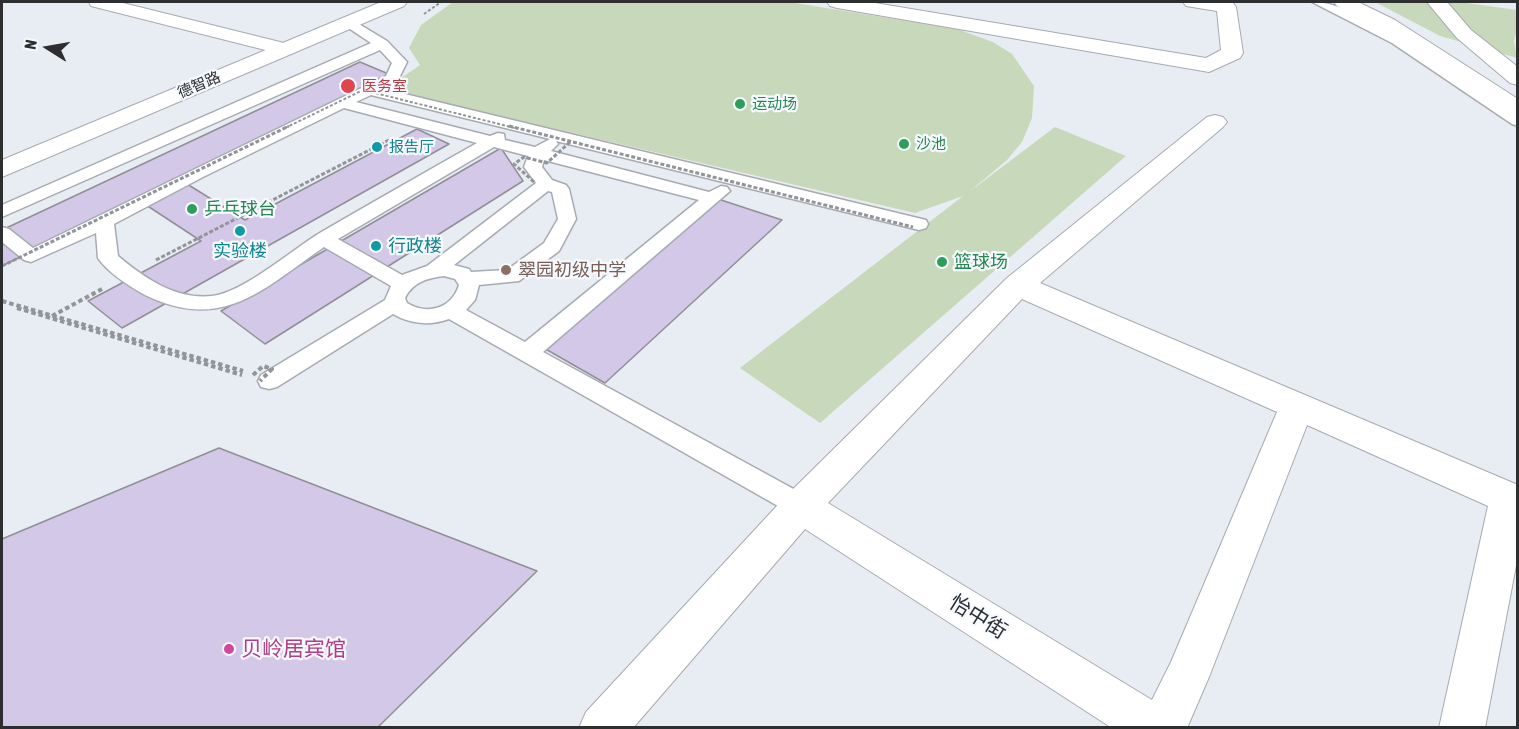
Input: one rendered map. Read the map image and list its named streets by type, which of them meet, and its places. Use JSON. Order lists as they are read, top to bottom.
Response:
{
  "streets": {
    "main road": ["德智路", "怡中街"]
  },
  "places": [
    "医务室",
    "运动场",
    "沙池",
    "报告厅",
    "乒乓球台",
    "实验楼",
    "行政楼",
    "篮球场",
    "翠园初级中学",
    "贝岭居宾馆"
  ],
  "north": "left"
}
